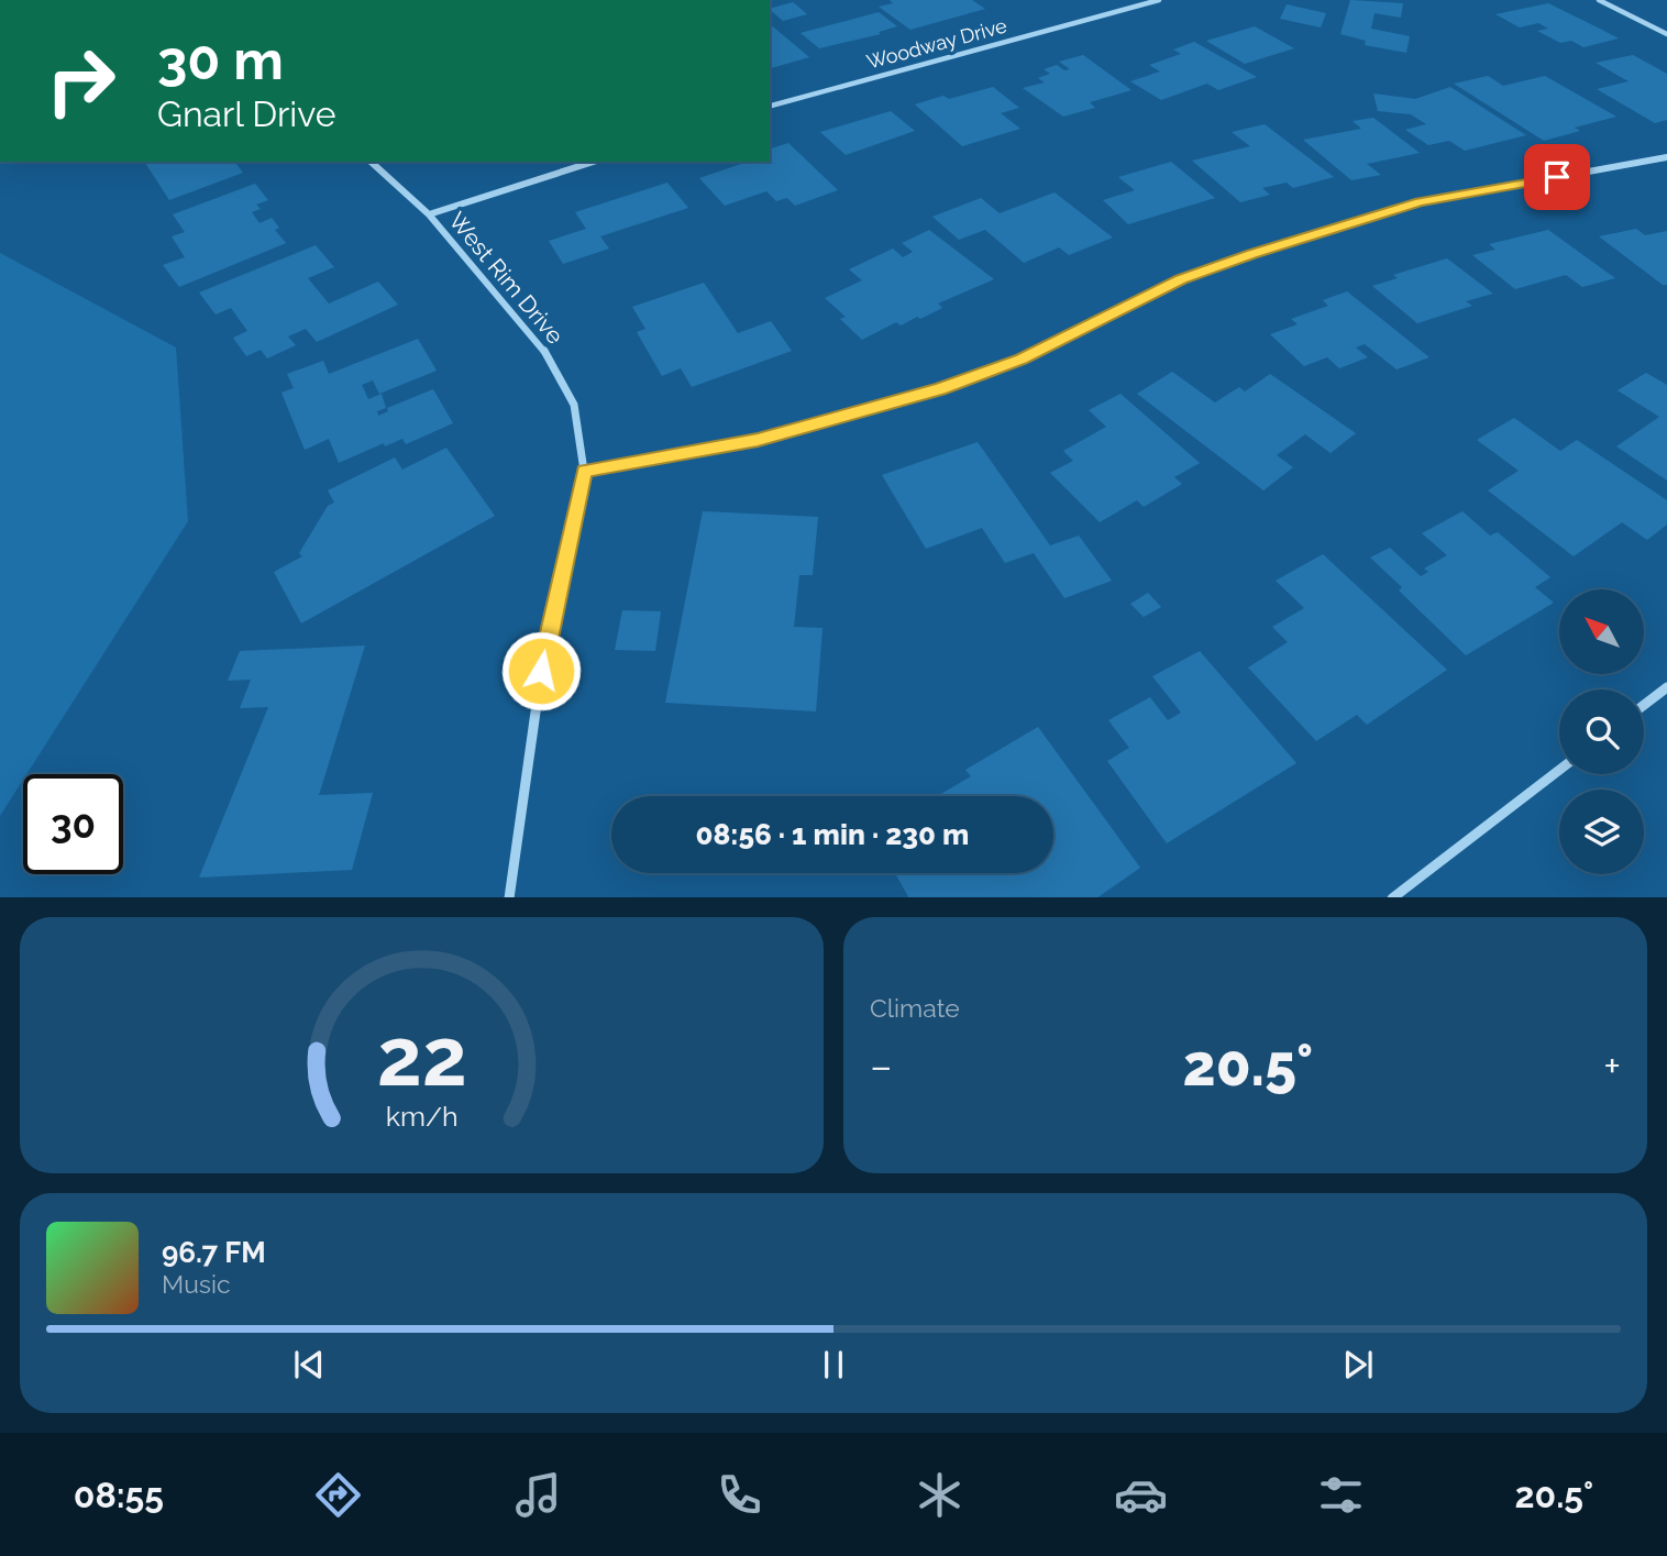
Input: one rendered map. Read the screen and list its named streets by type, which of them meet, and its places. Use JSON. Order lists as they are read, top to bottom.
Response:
{
  "streets": {
    "street": ["Woodway Drive", "West Rim Drive"]
  },
  "north": "top left",
  "page": {
    "turn": ["30 m", "Gnarl Drive"],
    "limit": "30",
    "trip": "08:56 · 1 min · 230 m",
    "tile": "Climate",
    "heat": ["−", "20.5°", "+"],
    "song": ["96.7 FM", "Music"],
    "tabs": ["08:55", "20.5°"],
    "gauge": ["22", "km/h"]
  }
}
